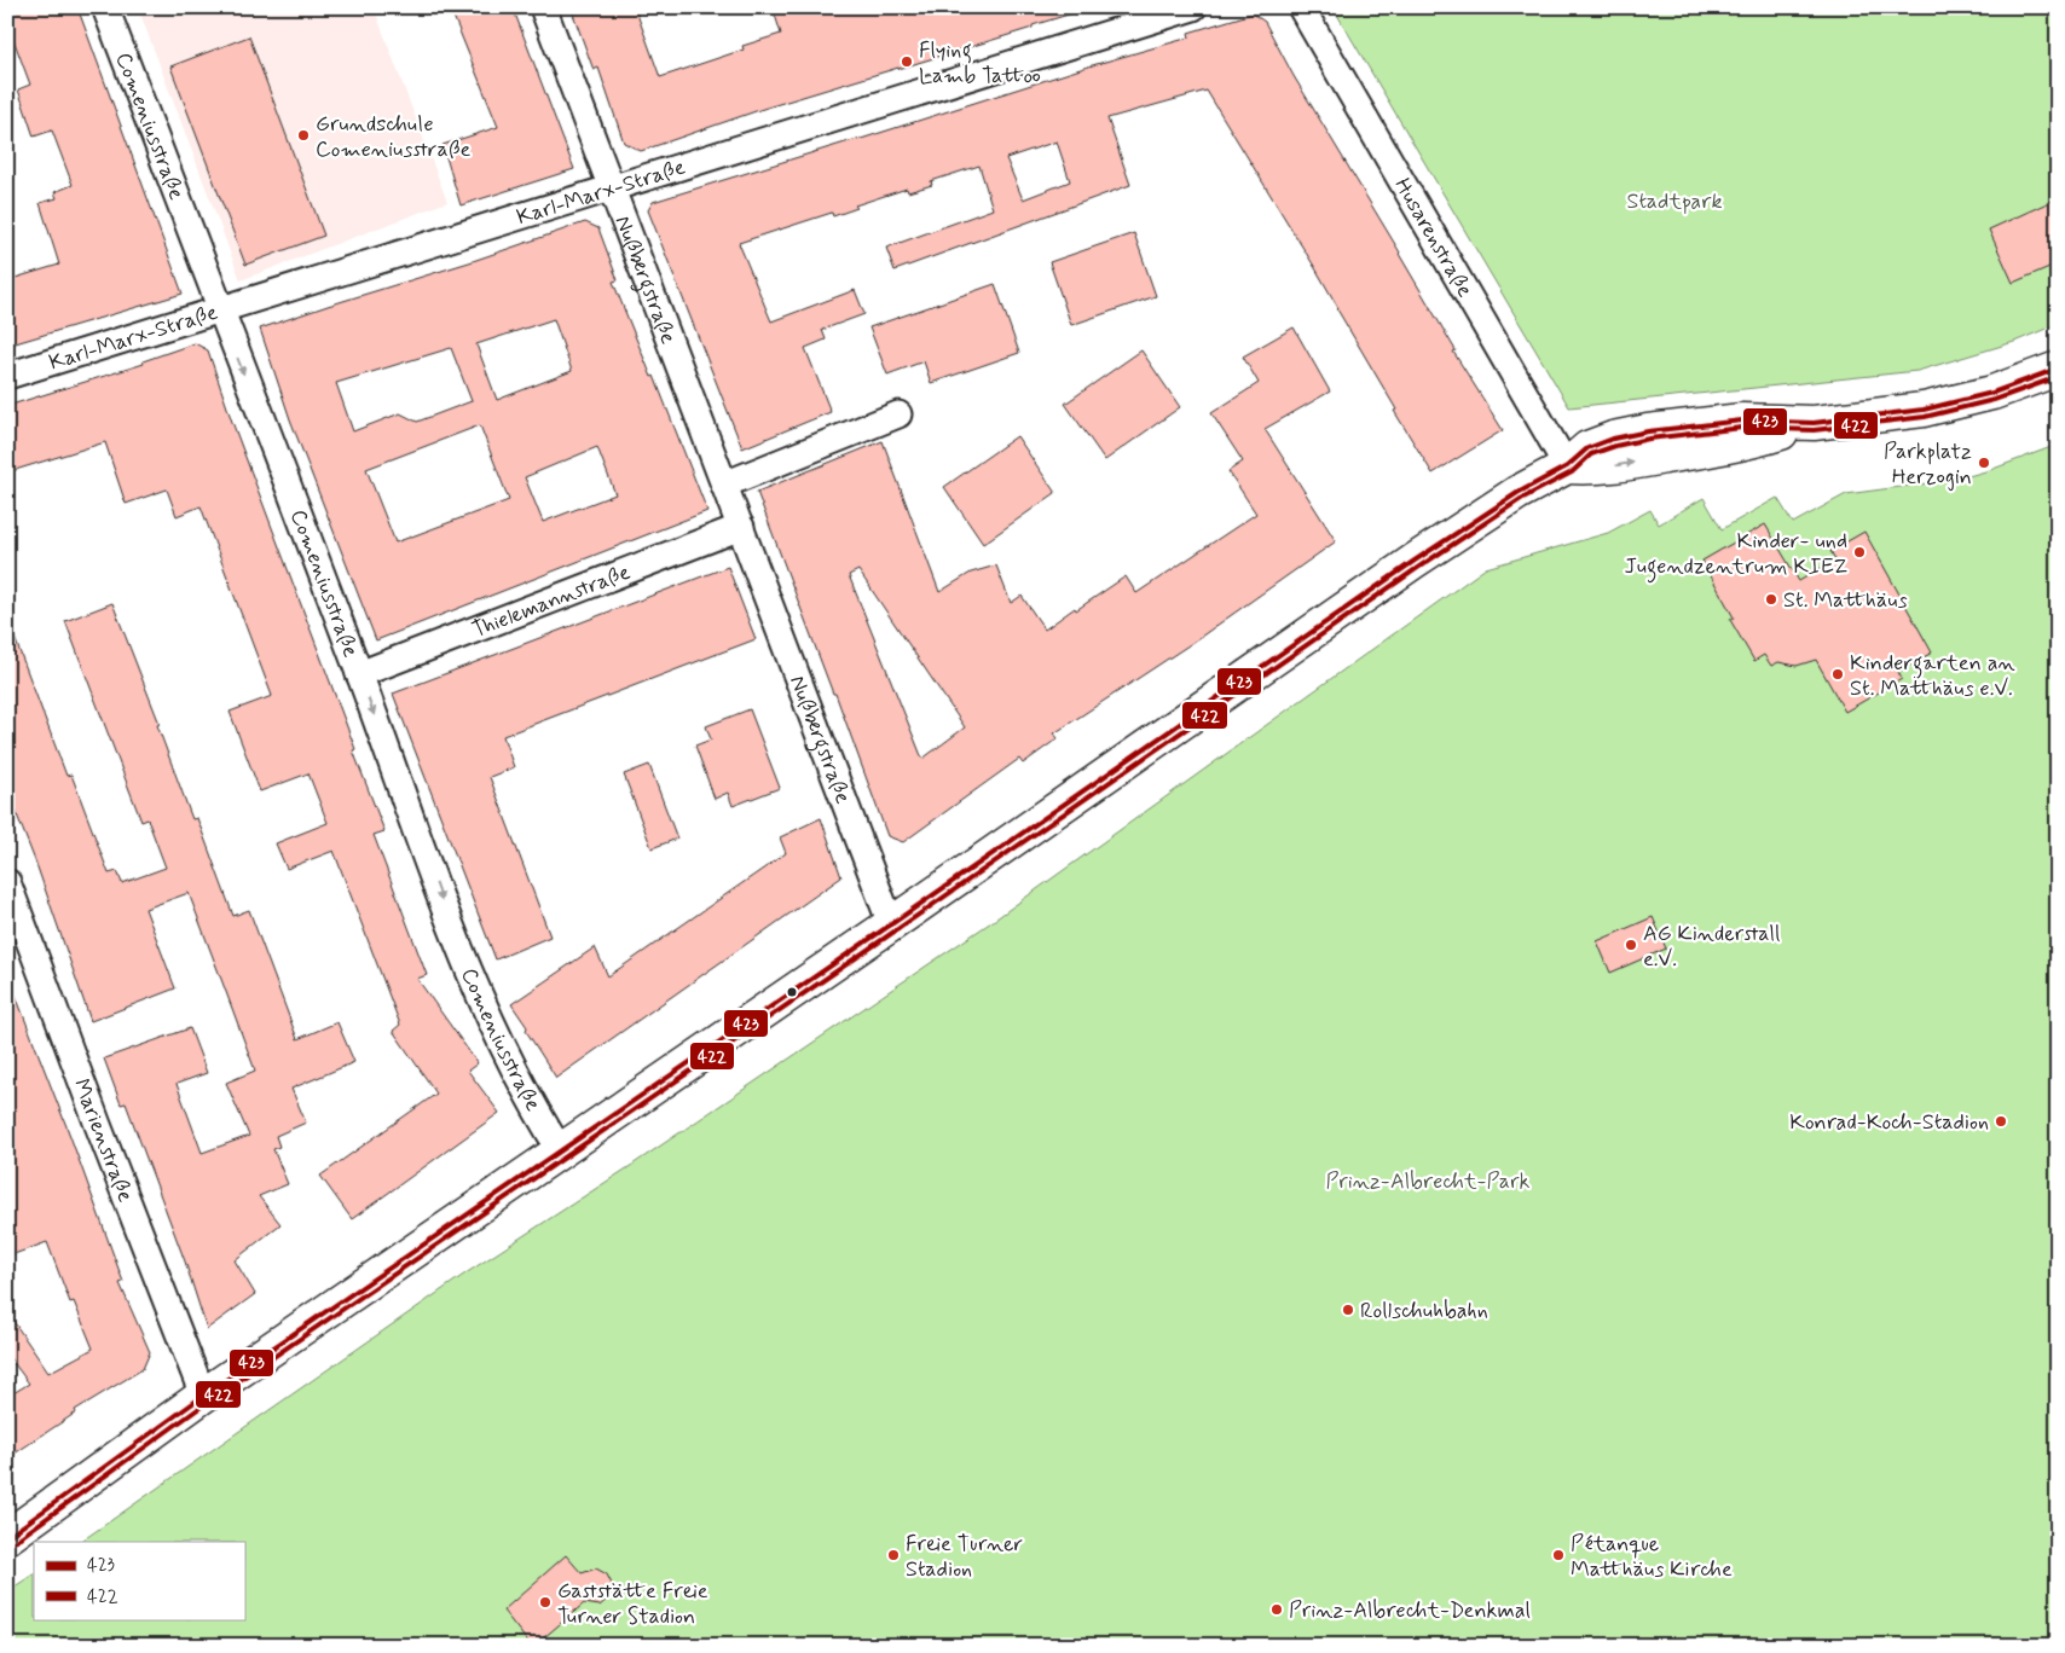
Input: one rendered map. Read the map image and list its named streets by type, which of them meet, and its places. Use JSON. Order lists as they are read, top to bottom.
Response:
{
  "streets": {
    "street": [
      "Comeniusstraße",
      "Karl-Marx-Straße",
      "Husarenstraße",
      "Nußbergstraße",
      "Thielemannstraße",
      "Marienstraße"
    ]
  },
  "crossings": [
    ["Comeniusstraße", "Karl-Marx-Straße"],
    ["Comeniusstraße", "Thielemannstraße"],
    ["Karl-Marx-Straße", "Nußbergstraße"],
    ["Nußbergstraße", "Thielemannstraße"]
  ],
  "one_way": ["Comeniusstraße"],
  "parks": ["Stadtpark", "Prinz-Albrecht-Park"],
  "places": [
    "Flying Lamb Tattoo",
    "Grundschule Comeniusstraße",
    "Parkplatz Herzogin",
    "Kinder- und Jugendzentrum KIEZ",
    "St. Matthäus",
    "Kindergarten an St. Matthäus e.V.",
    "AG Kinderstall e.V.",
    "Konrad-Koch-Stadion",
    "Rollschuhbahn",
    "Freie Turner Stadion",
    "Pétanque Matthäus Kirche",
    "Gaststätte Freie Turner Stadion",
    "Prinz-Albrecht-Denkmal"
  ],
  "lines": ["transit line 423", "transit line 422"],
  "legend": ["423", "422"]
}
